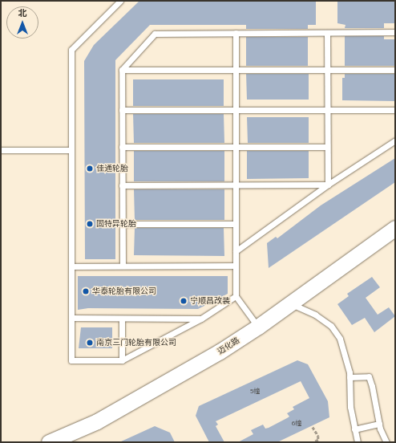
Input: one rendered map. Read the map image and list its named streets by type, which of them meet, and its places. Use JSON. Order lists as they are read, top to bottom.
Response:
{
  "streets": {
    "street": ["迈化路"]
  },
  "places": [
    "佳通轮胎",
    "固特异轮胎",
    "华泰轮胎有限公司",
    "宁顺昌改装",
    "南京三门轮胎有限公司"
  ],
  "house_numbers": ["5幢", "6幢"],
  "north": "top"
}
